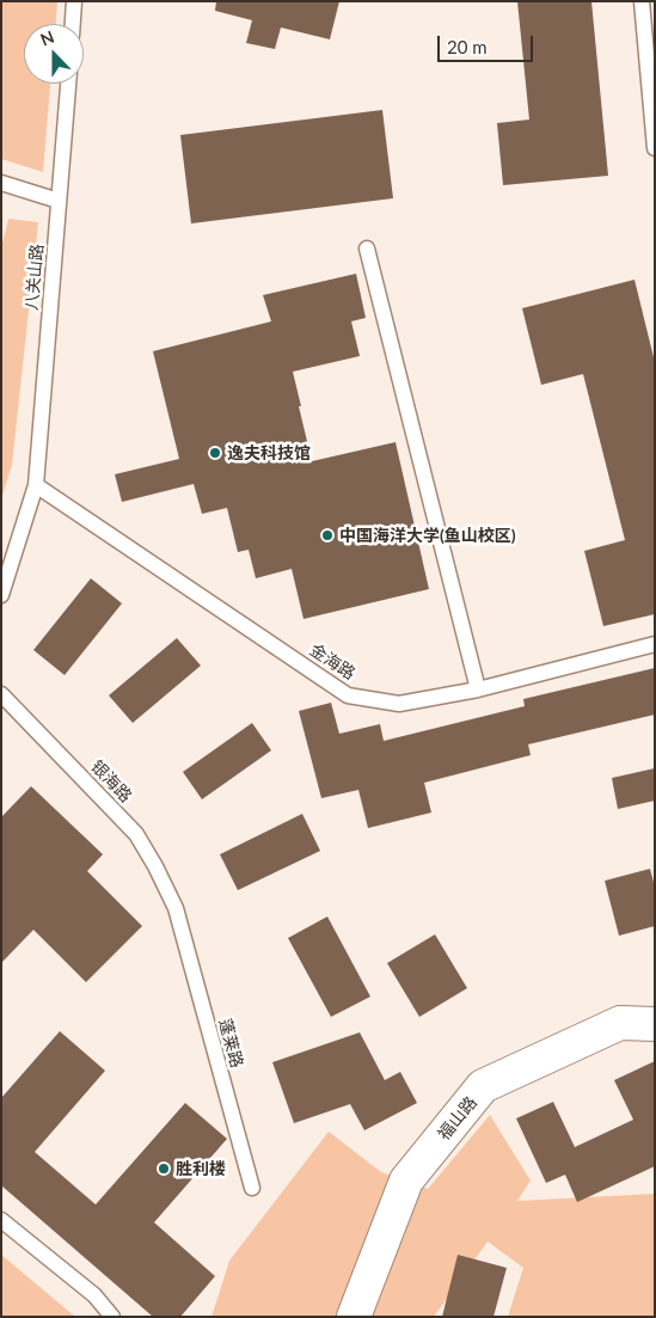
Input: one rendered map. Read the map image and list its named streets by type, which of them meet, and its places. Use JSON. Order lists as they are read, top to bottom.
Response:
{
  "streets": {
    "street": ["福山路"],
    "lane": [
      "八关山路",
      "金海路",
      "银海路",
      "蓬莱路"
    ]
  },
  "crossings": [
    ["八关山路", "金海路"],
    ["银海路", "蓬莱路"]
  ],
  "places": ["逸夫科技馆", "中国海洋大学(鱼山校区)", "胜利楼"],
  "scale_bar": "20 m",
  "north": "top"
}
